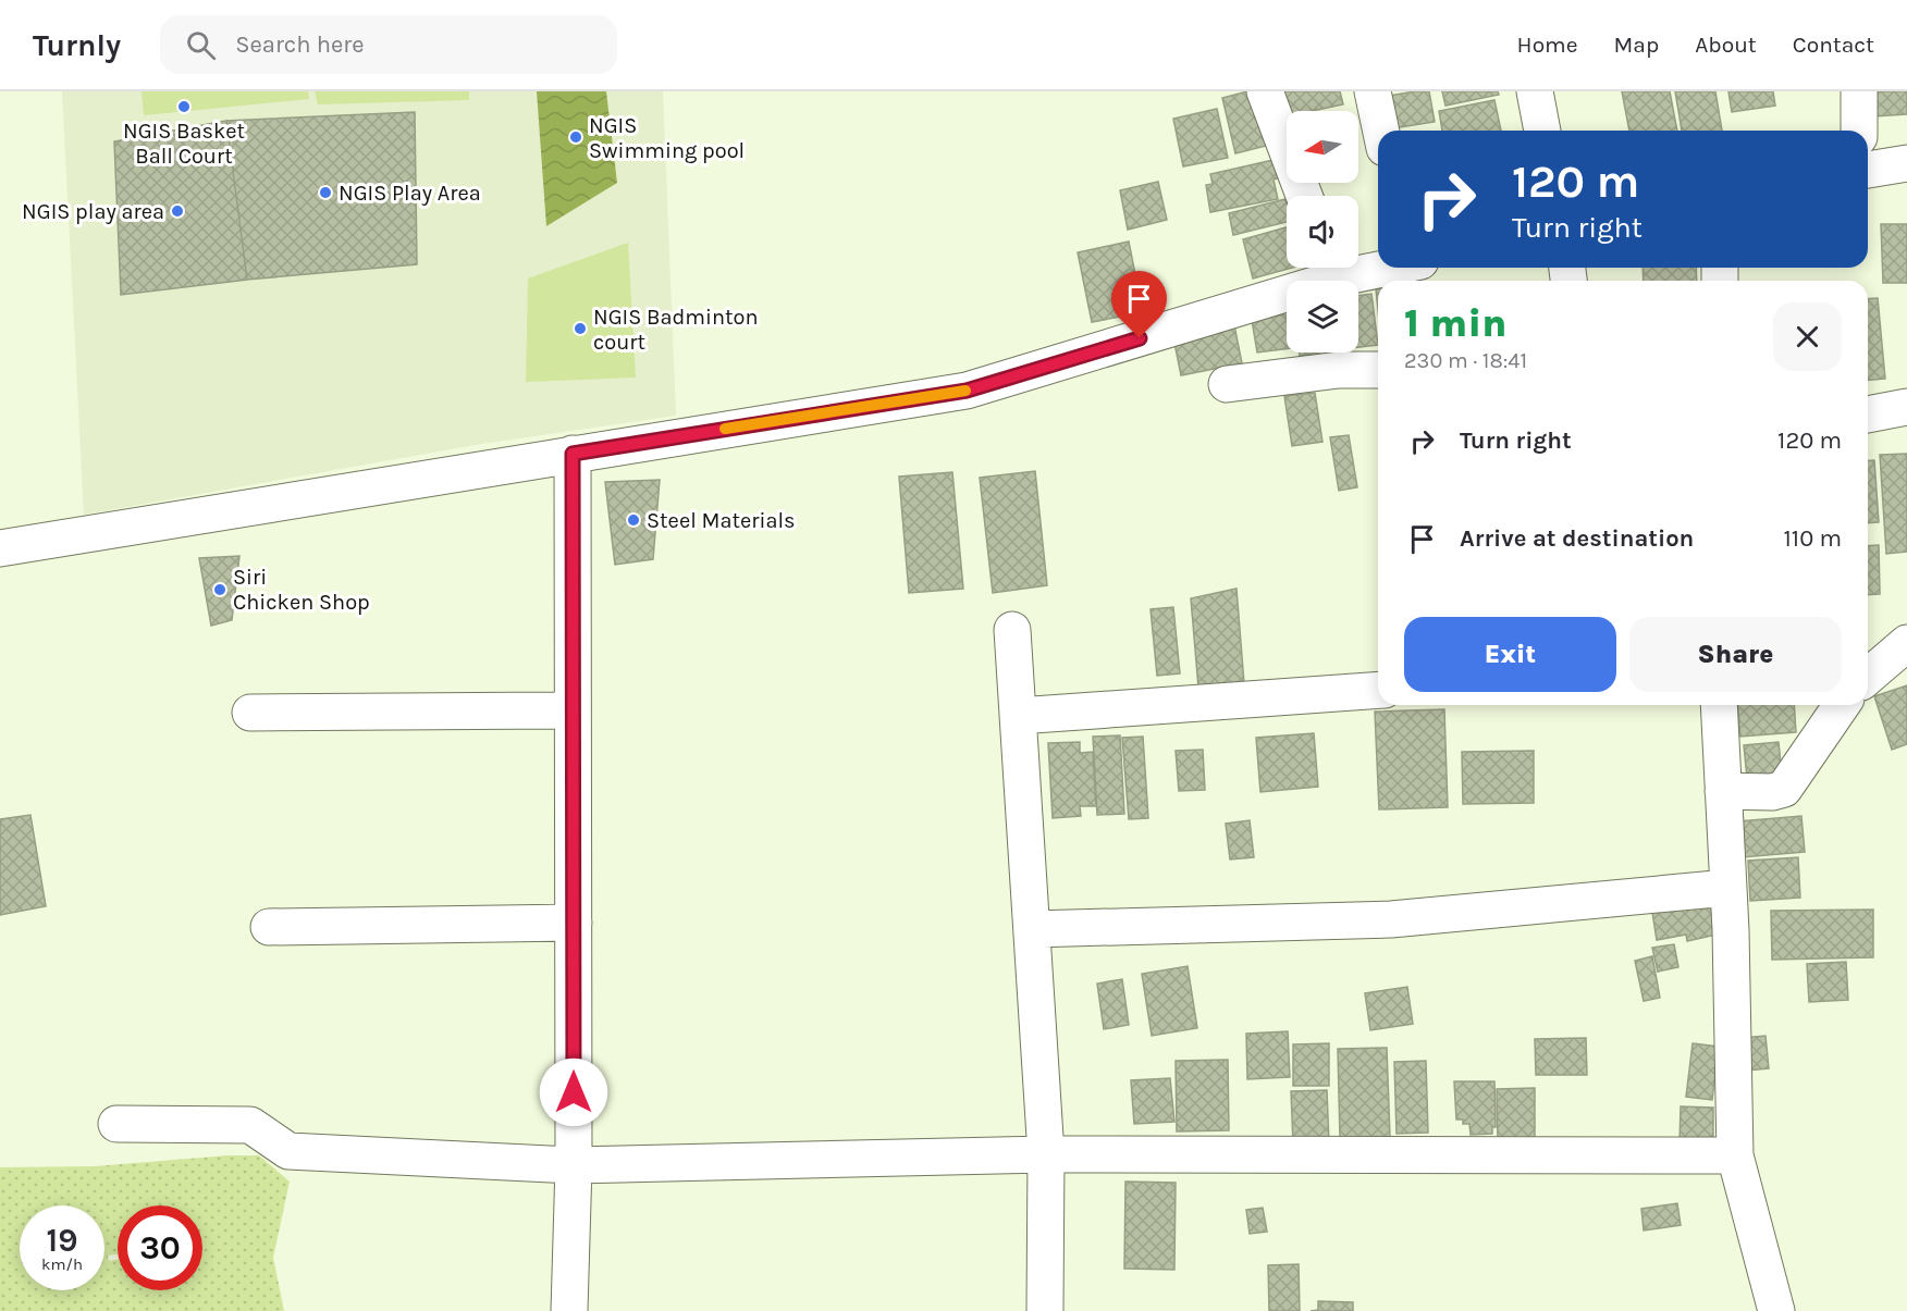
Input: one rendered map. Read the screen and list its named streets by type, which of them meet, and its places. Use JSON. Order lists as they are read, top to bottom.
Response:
{
  "places": [
    "NGIS Basket Ball Court",
    "NGIS Swimming pool",
    "NGIS Play Area",
    "NGIS play area",
    "NGIS Badminton court",
    "Steel Materials",
    "Siri Chicken Shop"
  ],
  "north": "left",
  "page": {
    "header": "Turnly",
    "search": "Search here",
    "nav": [
      "Home",
      "Map",
      "About",
      "Contact"
    ],
    "turn": ["120 m", "Turn right"],
    "heading": ["1 min", "230 m · 18:41"],
    "list": [
      {
        "name": "Turn right",
        "value": "120 m"
      },
      {
        "name": "Arrive at destination",
        "value": "110 m"
      }
    ],
    "buttons": ["Exit", "Share"],
    "speed": "19 km/h",
    "limit": "30"
  }
}
